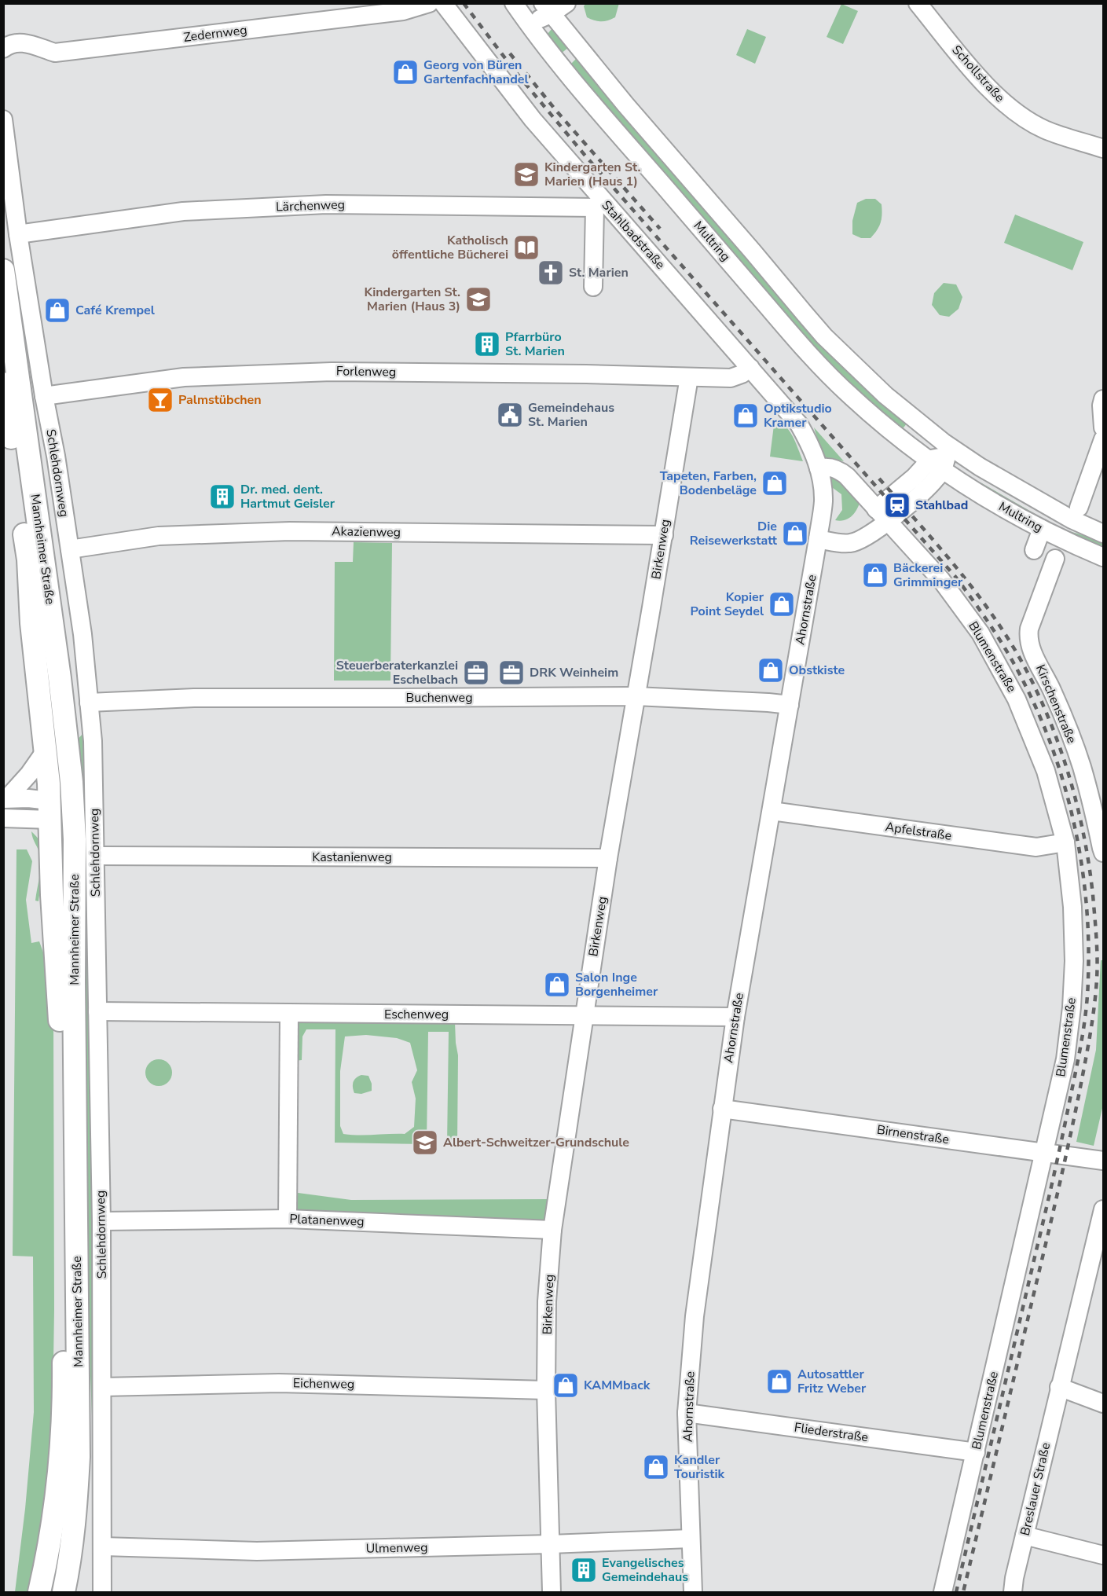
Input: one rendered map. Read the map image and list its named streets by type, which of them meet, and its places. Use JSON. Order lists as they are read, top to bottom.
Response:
{
  "streets": {
    "main road": ["Mannheimer Straße"],
    "street": [
      "Zedernweg",
      "Schollstraße",
      "Lärchenweg",
      "Stahlbadstraße",
      "Multring",
      "Forlenweg",
      "Schlehdornweg",
      "Akazienweg",
      "Birkenweg",
      "Ahornstraße",
      "Blumenstraße",
      "Buchenweg",
      "Kirschenstraße",
      "Apfelstraße",
      "Kastanienweg",
      "Eschenweg",
      "Birnenstraße",
      "Platanenweg",
      "Eichenweg",
      "Fliederstraße",
      "Breslauer Straße",
      "Ulmenweg"
    ]
  },
  "crossings": [
    ["Lärchenweg", "Stahlbadstraße"],
    ["Lärchenweg", "Schlehdornweg"],
    ["Stahlbadstraße", "Forlenweg"],
    ["Stahlbadstraße", "Ahornstraße"],
    ["Stahlbadstraße", "Blumenstraße"],
    ["Forlenweg", "Schlehdornweg"],
    ["Forlenweg", "Birkenweg"],
    ["Schlehdornweg", "Akazienweg"],
    ["Schlehdornweg", "Buchenweg"],
    ["Schlehdornweg", "Kastanienweg"],
    ["Schlehdornweg", "Eschenweg"],
    ["Schlehdornweg", "Platanenweg"],
    ["Schlehdornweg", "Eichenweg"],
    ["Schlehdornweg", "Ulmenweg"],
    ["Akazienweg", "Birkenweg"],
    ["Birkenweg", "Buchenweg"],
    ["Birkenweg", "Kastanienweg"],
    ["Birkenweg", "Eschenweg"],
    ["Birkenweg", "Platanenweg"],
    ["Birkenweg", "Eichenweg"],
    ["Birkenweg", "Ulmenweg"],
    ["Ahornstraße", "Blumenstraße"],
    ["Ahornstraße", "Buchenweg"],
    ["Ahornstraße", "Apfelstraße"],
    ["Ahornstraße", "Eschenweg"],
    ["Ahornstraße", "Birnenstraße"],
    ["Ahornstraße", "Fliederstraße"],
    ["Ahornstraße", "Ulmenweg"],
    ["Blumenstraße", "Apfelstraße"],
    ["Blumenstraße", "Birnenstraße"],
    ["Blumenstraße", "Fliederstraße"]
  ],
  "places": {
    "shop": [
      "Georg von Büren Gartenfachhandel",
      "Café Krempel",
      "Optikstudio Kramer",
      "Tapeten, Farben, Bodenbeläge",
      "Die Reisewerkstatt",
      "Bäckerei Grimminger",
      "Kopier Point Seydel",
      "Obstkiste",
      "Salon Inge Borgenheimer",
      "Autosattler Fritz Weber",
      "KAMMback",
      "Kandler Touristik"
    ],
    "school or university": ["Kindergarten St. Marien (Haus 1)", "Kindergarten St. Marien (Haus 3)", "Albert-Schweitzer-Grundschule"],
    "library": ["Katholisch öffentliche Bücherei"],
    "church": ["St. Marien"],
    "building": ["Pfarrbüro St. Marien", "Dr. med. dent. Hartmut Geisler", "Evangelisches Gemeindehaus"],
    "bar": ["Palmstübchen"],
    "public building": ["Gemeindehaus St. Marien"],
    "station": ["Stahlbad"],
    "office": ["Steuerberaterkanzlei Eschelbach", "DRK Weinheim"]
  }
}
